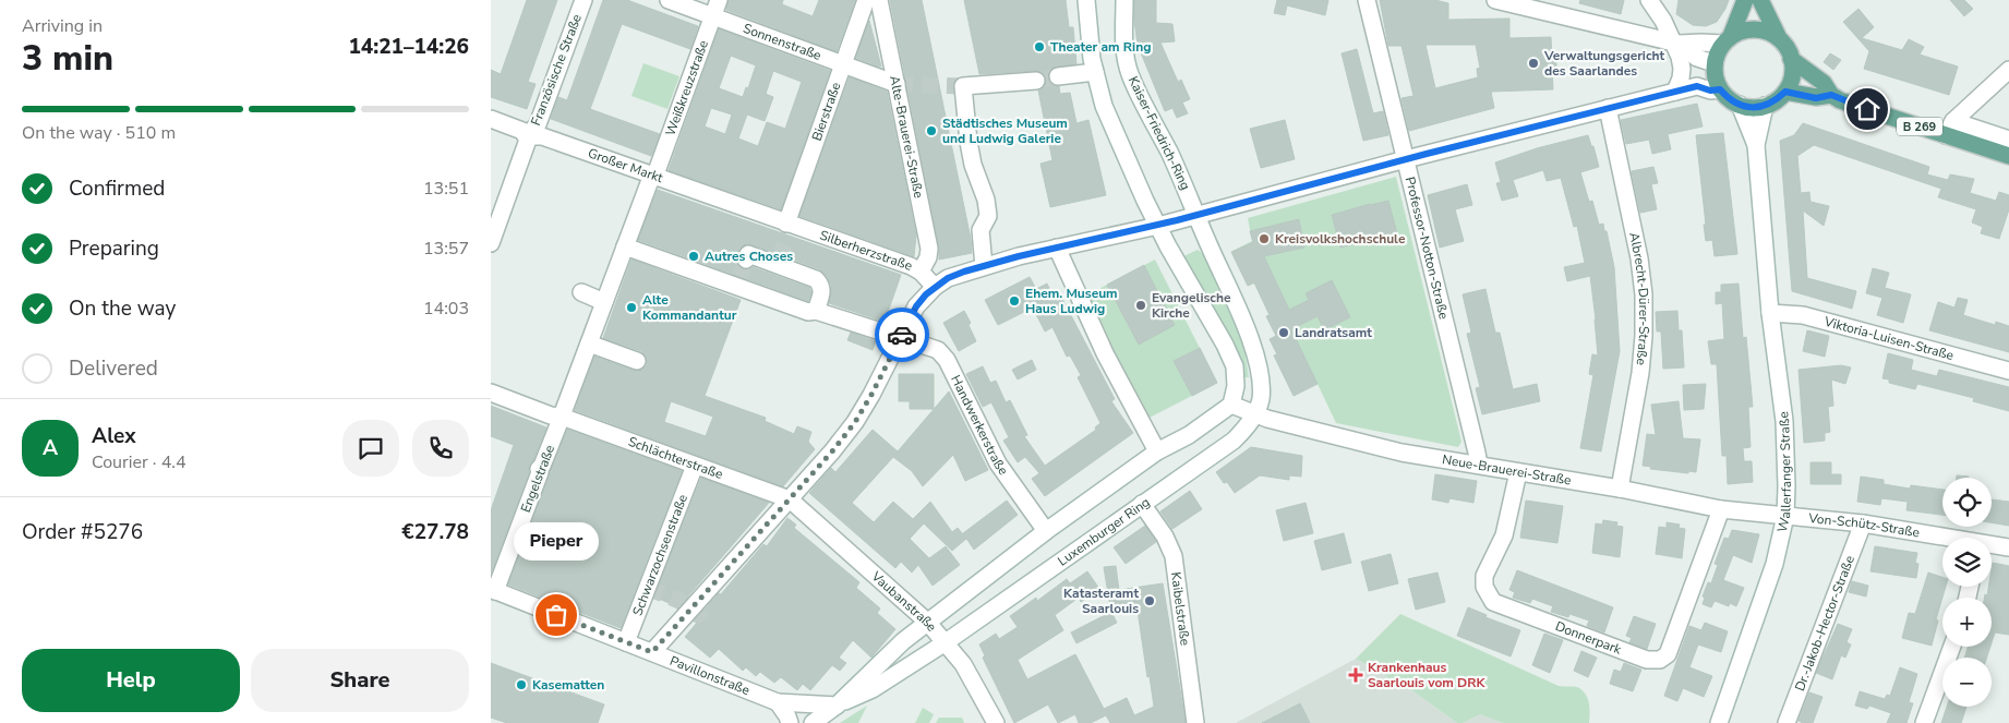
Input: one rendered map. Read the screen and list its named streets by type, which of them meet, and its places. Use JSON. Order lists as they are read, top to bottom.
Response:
{
  "streets": {
    "main road": ["B 269"],
    "street": [
      "Sonnenstraße",
      "Französische Straße",
      "Weißkreuzstraße",
      "Bierstraße",
      "Kaiser-Friedrich-Ring",
      "Alte-Brauerei-Straße",
      "Großer Markt",
      "Professor-Notton-Straße",
      "Silberherzstraße",
      "Albrecht-Dürer-Straße",
      "Viktoria-Luisen-Straße",
      "Handwerkerstraße",
      "Schlächterstraße",
      "Neue-Brauerei-Straße",
      "Wallerfanger Straße",
      "Engelstraße",
      "Von-Schütz-Straße",
      "Luxemburger Ring",
      "Schwarzochsenstraße",
      "Vaubanstraße",
      "Kaibelstraße",
      "Dr.-Jakob-Hector-Straße",
      "Donnerpark",
      "Pavillonstraße"
    ]
  },
  "crossings": [
    ["Sonnenstraße", "Weißkreuzstraße"],
    ["Sonnenstraße", "Bierstraße"],
    ["Sonnenstraße", "Alte-Brauerei-Straße"],
    ["Französische Straße", "Großer Markt"],
    ["Weißkreuzstraße", "Großer Markt"],
    ["Weißkreuzstraße", "Silberherzstraße"],
    ["Bierstraße", "Silberherzstraße"],
    ["B 269", "Wallerfanger Straße"],
    ["Kaiser-Friedrich-Ring", "Neue-Brauerei-Straße"],
    ["Kaiser-Friedrich-Ring", "Luxemburger Ring"],
    ["Alte-Brauerei-Straße", "Silberherzstraße"],
    ["Großer Markt", "Silberherzstraße"],
    ["Großer Markt", "Handwerkerstraße"],
    ["Großer Markt", "Schlächterstraße"],
    ["Großer Markt", "Engelstraße"],
    ["Professor-Notton-Straße", "Neue-Brauerei-Straße"],
    ["Albrecht-Dürer-Straße", "Neue-Brauerei-Straße"],
    ["Viktoria-Luisen-Straße", "Wallerfanger Straße"],
    ["Schlächterstraße", "Engelstraße"],
    ["Schlächterstraße", "Schwarzochsenstraße"],
    ["Schlächterstraße", "Vaubanstraße"],
    ["Neue-Brauerei-Straße", "Wallerfanger Straße"],
    ["Neue-Brauerei-Straße", "Von-Schütz-Straße"],
    ["Neue-Brauerei-Straße", "Luxemburger Ring"],
    ["Neue-Brauerei-Straße", "Donnerpark"],
    ["Wallerfanger Straße", "Von-Schütz-Straße"],
    ["Engelstraße", "Pavillonstraße"],
    ["Von-Schütz-Straße", "Dr.-Jakob-Hector-Straße"],
    ["Luxemburger Ring", "Vaubanstraße"],
    ["Luxemburger Ring", "Kaibelstraße"],
    ["Luxemburger Ring", "Pavillonstraße"],
    ["Schwarzochsenstraße", "Pavillonstraße"]
  ],
  "places": {
    "other": [
      "Theater am Ring",
      "Verwaltungsgericht des Saarlandes",
      "Städtisches Museum und Ludwig Galerie",
      "Kreisvolkshochschule",
      "Autres Choses",
      "Ehem. Museum Haus Ludwig",
      "Evangelische Kirche",
      "Alte Kommandantur",
      "Landratsamt",
      "Katasteramt Saarlouis",
      "Pieper",
      "Kasematten"
    ],
    "health": ["Krankenhaus Saarlouis vom DRK"]
  },
  "page": {
    "heading": ["3 min", "Arriving in", "14:21–14:26"],
    "panel": [
      "Alex",
      "Courier · 4.4",
      "Order #5276",
      "€27.78"
    ],
    "bar": "On the way · 510 m",
    "list": [
      ["Confirmed", "13:51"],
      ["Preparing", "13:57"],
      ["On the way", "14:03"],
      "Delivered"
    ],
    "round": "A",
    "map_buttons": ["+", "−"],
    "bubble": "Pieper",
    "buttons": ["Help", "Share"]
  }
}
